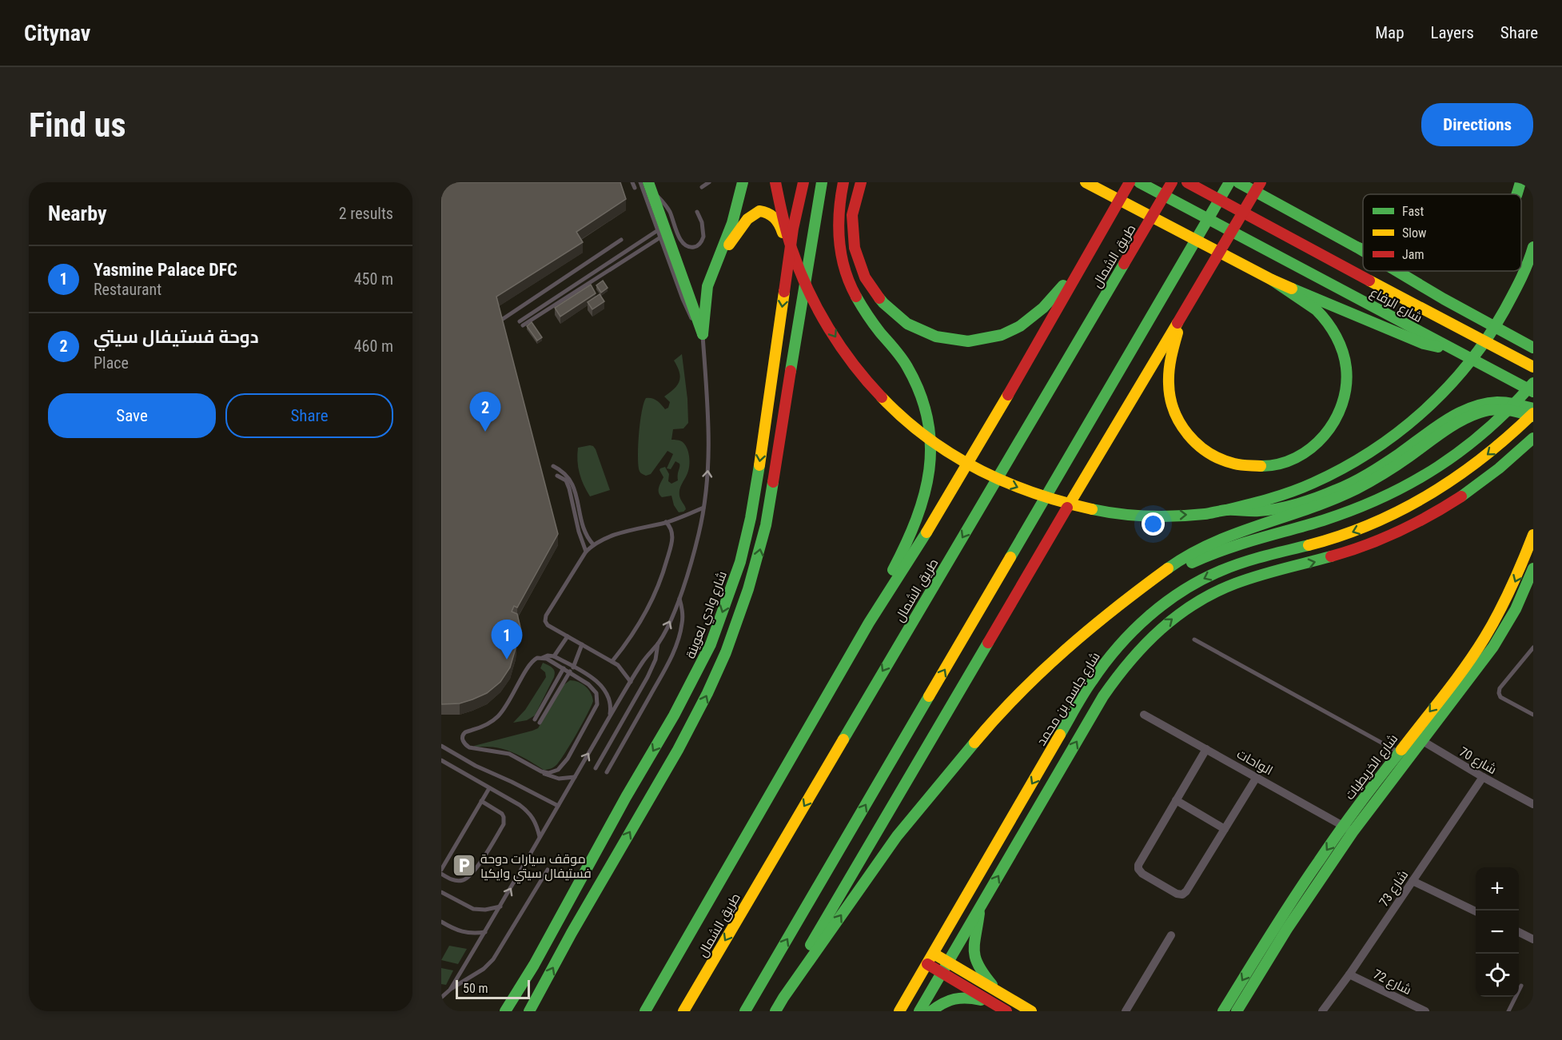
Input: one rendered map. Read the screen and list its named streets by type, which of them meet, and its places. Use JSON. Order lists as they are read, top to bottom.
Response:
{
  "streets": {
    "main road": [
      "طريق الشمال",
      "شارع الرفاع",
      "شارع وادي لعوينة",
      "شارع جاسم بن محمد",
      "شارع الخريطيات"
    ],
    "street": [
      "شارع 70",
      "الواحات",
      "شارع 73",
      "شارع 72"
    ]
  },
  "crossings": [
    ["شارع 70", "شارع الخريطيات"],
    ["شارع 70", "شارع 73"],
    ["الواحات", "شارع الخريطيات"],
    ["شارع 73", "شارع 72"]
  ],
  "places": {
    "parking": ["موقف سيارات دوحة فستيفال سيتي وايكيا"]
  },
  "legend": ["Fast", "Slow", "Jam"],
  "scale_bar": "50 m",
  "page": {
    "header": "Citynav",
    "nav": ["Map", "Layers", "Share"],
    "buttons": [
      "Directions",
      ["Save", "Share"]
    ],
    "title": "Find us",
    "heading": ["Nearby", "2 results"],
    "list": [
      {
        "mark": "1",
        "name": "Yasmine Palace DFC",
        "note": "Restaurant",
        "value": "450 m"
      },
      {
        "mark": "2",
        "name": "دوحة فستيفال سيتي",
        "note": "Place",
        "value": "460 m"
      }
    ],
    "pins": ["2", "1"],
    "map_buttons": ["+", "−"],
    "scale": "50 m"
  }
}
